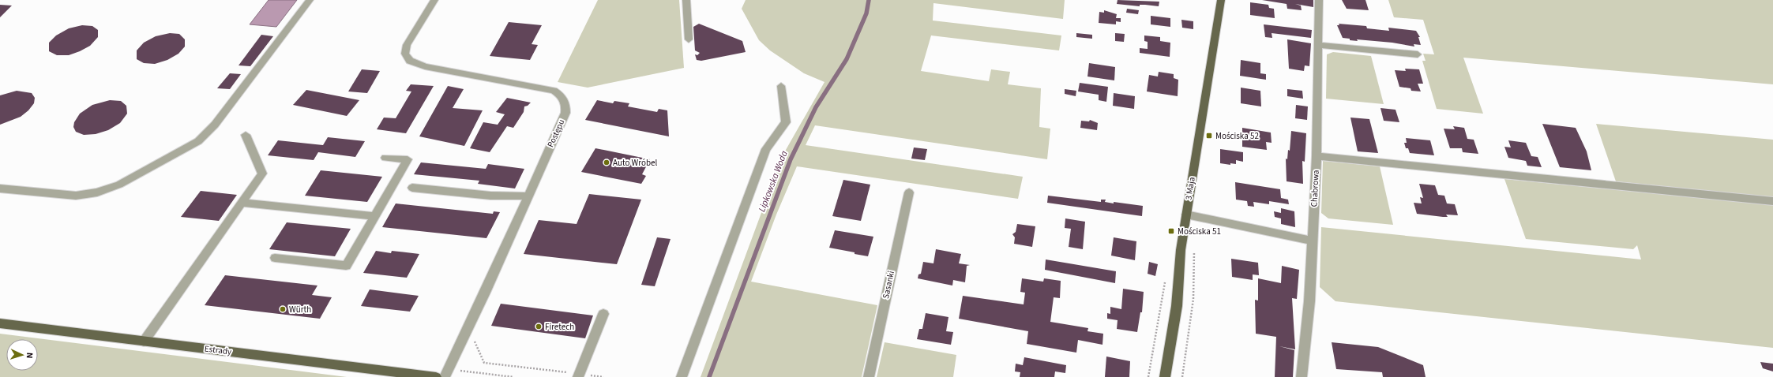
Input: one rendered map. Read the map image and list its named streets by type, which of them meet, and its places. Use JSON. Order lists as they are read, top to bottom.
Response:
{
  "streets": {
    "main road": ["3 Maja", "Estrady"],
    "street": ["Postępu", "Chabrowa", "Sasanki"]
  },
  "water": ["Lipkowska Woda"],
  "places": {
    "transit": ["Mościska 52", "Mościska 51"],
    "other": ["Auto Wróbel", "Würth", "Firetech"]
  },
  "north": "right"
}
